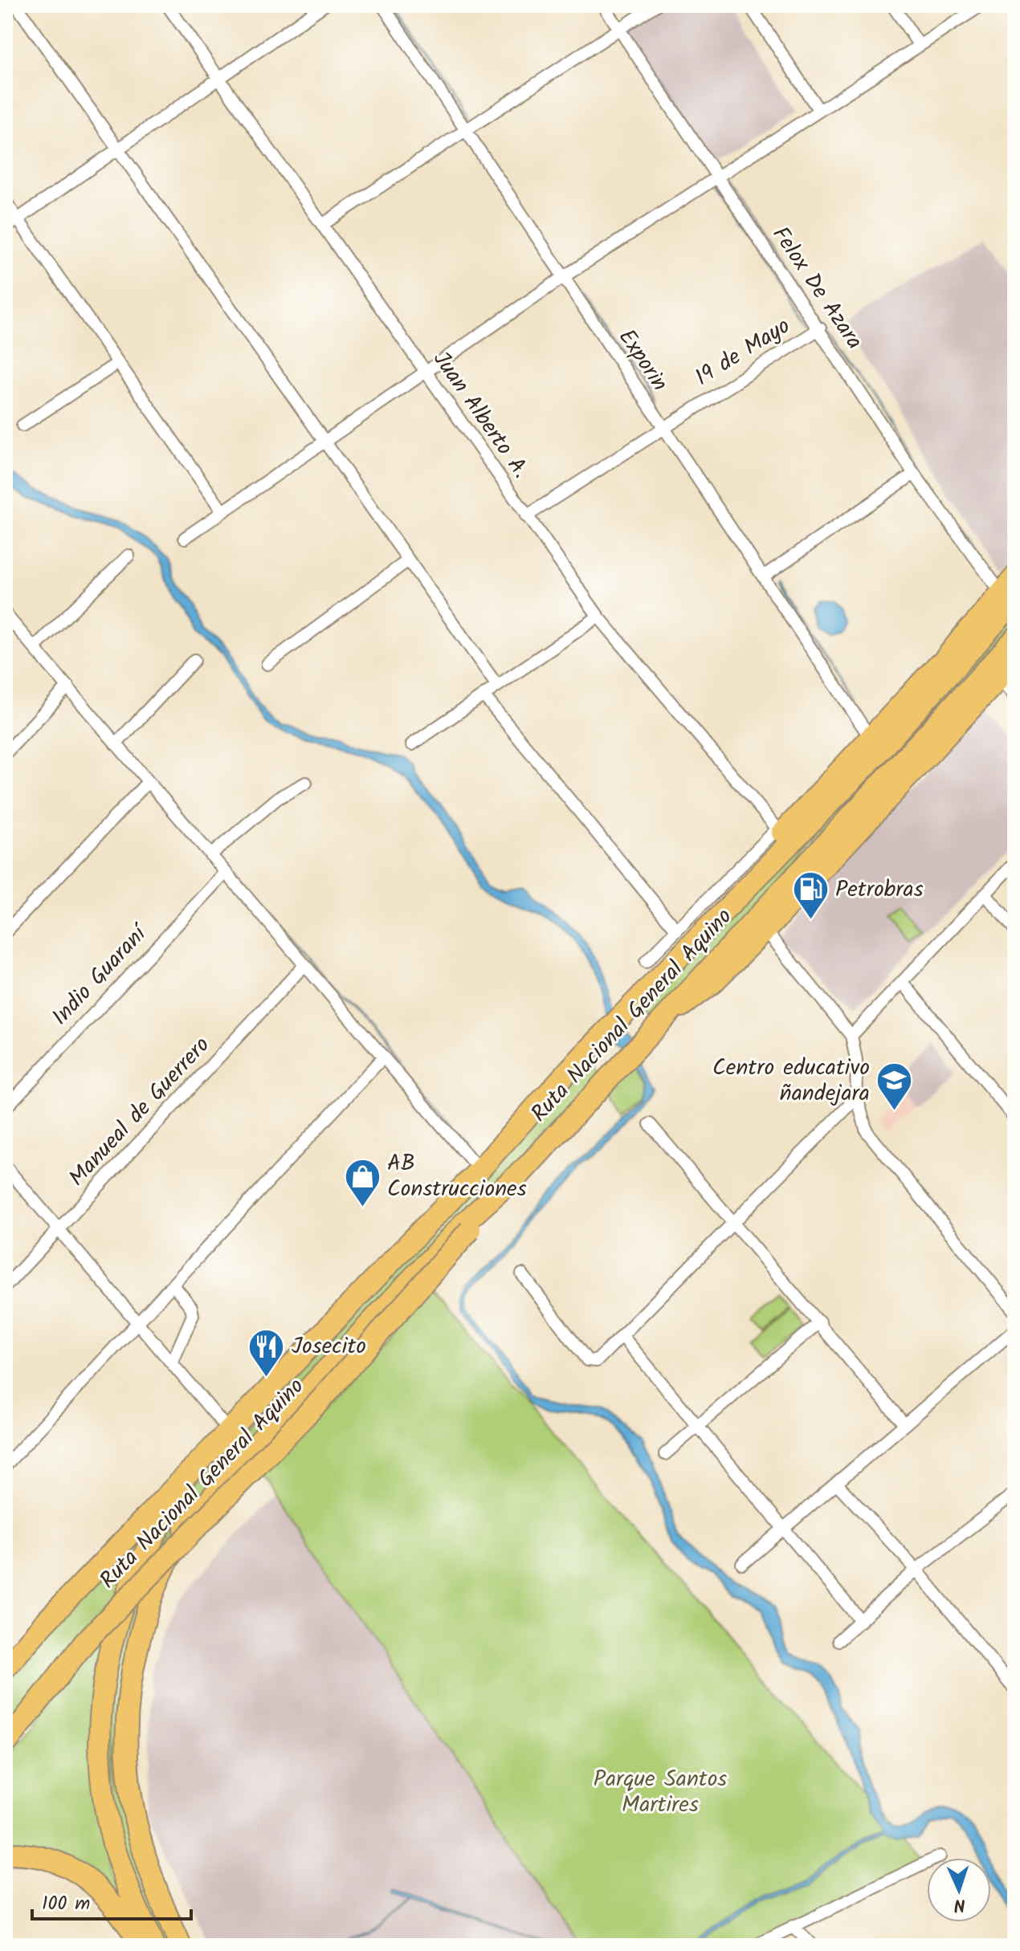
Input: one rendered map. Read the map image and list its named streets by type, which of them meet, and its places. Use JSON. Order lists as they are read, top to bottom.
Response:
{
  "streets": {
    "highway": ["Ruta Nacional General Aquino"],
    "street": [
      "Felox De Azara",
      "19 de Mayo",
      "Exporin",
      "Juan Alberto A.",
      "Indio Guaraní",
      "Manueal de Guerrero"
    ]
  },
  "crossings": [
    ["Felox De Azara", "19 de Mayo"],
    ["Felox De Azara", "Ruta Nacional General Aquino"],
    ["19 de Mayo", "Exporin"],
    ["19 de Mayo", "Juan Alberto A."]
  ],
  "parks": ["Parque Santos Martires"],
  "places": {
    "fuel station": ["Petrobras"],
    "school or university": ["Centro educativo ñandejara"],
    "shop": ["AB Construcciones"],
    "restaurant": ["Josecito"]
  },
  "scale_bar": "100 m",
  "north": "bottom"
}
